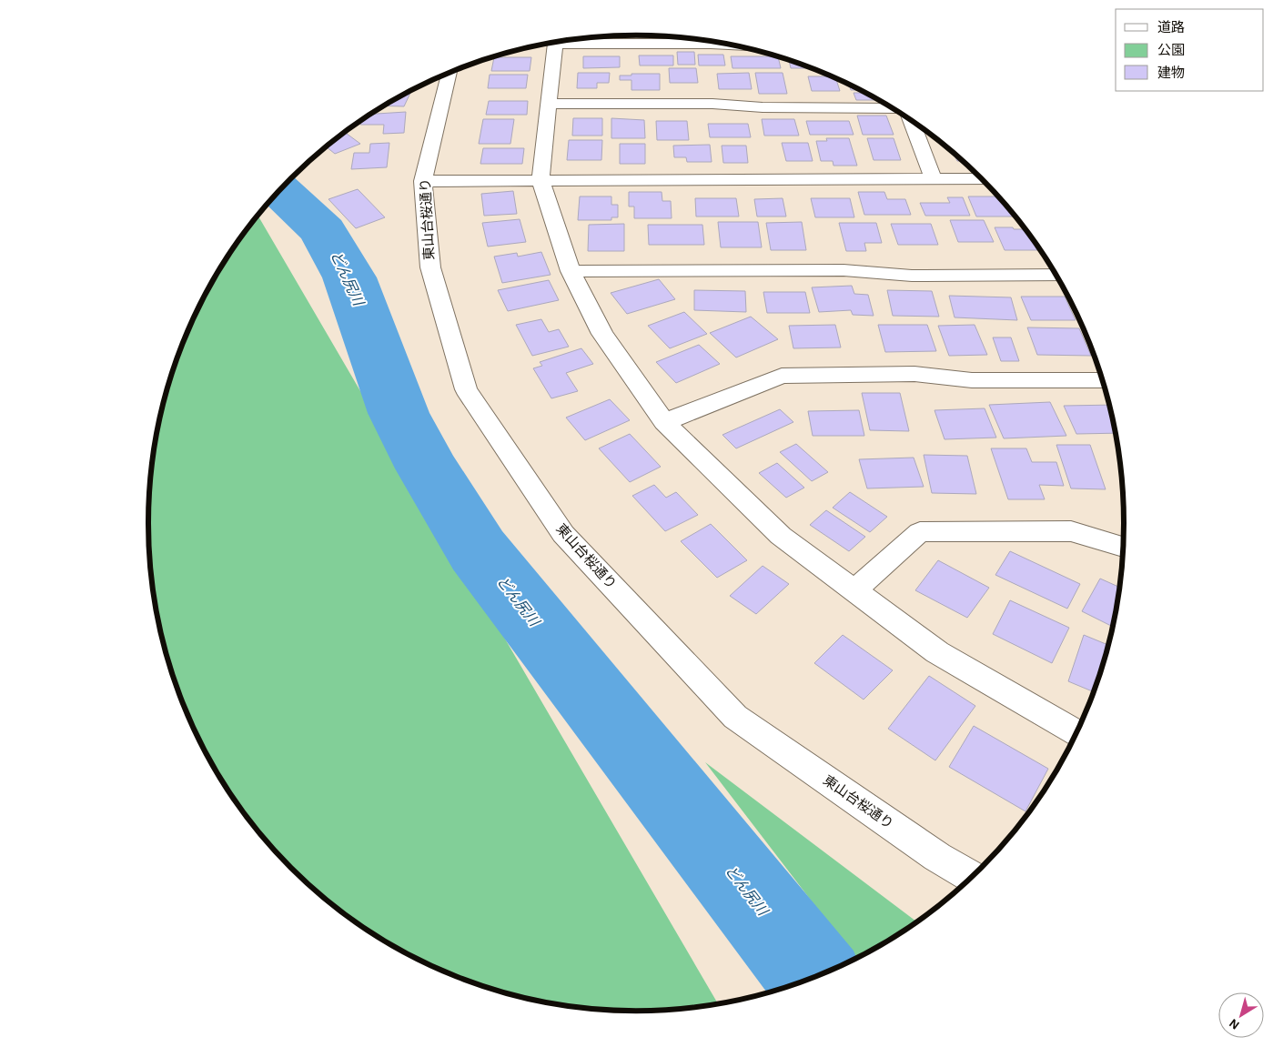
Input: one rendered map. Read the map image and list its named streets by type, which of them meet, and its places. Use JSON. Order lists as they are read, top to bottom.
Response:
{
  "streets": {
    "street": ["東山台桜通り"]
  },
  "water": ["どん尻川"],
  "legend": ["道路", "公園", "建物"],
  "north": "bottom left"
}
